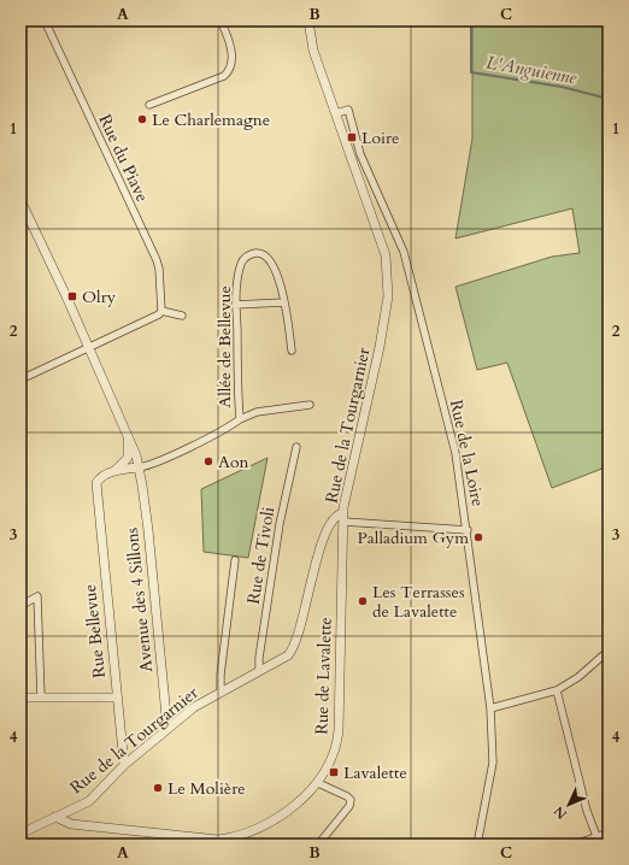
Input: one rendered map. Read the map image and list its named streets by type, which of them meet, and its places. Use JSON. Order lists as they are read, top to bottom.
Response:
{
  "streets": {
    "street": [
      "Rue du Piave",
      "Allée de Bellevue",
      "Rue de la Tourgarnier",
      "Rue de la Loire",
      "Rue de Tivoli",
      "Avenue des 4 Sillons",
      "Rue Bellevue",
      "Rue de Lavalette"
    ]
  },
  "crossings": [
    ["Allée de Bellevue", "Avenue des 4 Sillons"],
    ["Rue de la Tourgarnier", "Rue de la Loire"],
    ["Rue de la Tourgarnier", "Rue de Tivoli"],
    ["Rue de la Tourgarnier", "Avenue des 4 Sillons"],
    ["Rue de la Tourgarnier", "Rue Bellevue"],
    ["Rue de la Tourgarnier", "Rue de Lavalette"]
  ],
  "water": ["L'Anguienne"],
  "places": {
    "other": [
      "Le Charlemagne",
      "Aon",
      "Palladium Gym",
      "Les Terrasses de Lavalette",
      "Le Molière"
    ],
    "transit": ["Loire", "Olry", "Lavalette"]
  },
  "north": "bottom left",
  "grid": {
    "columns": ["A", "B", "C"],
    "rows": [
      "1",
      "2",
      "3",
      "4"
    ]
  }
}
